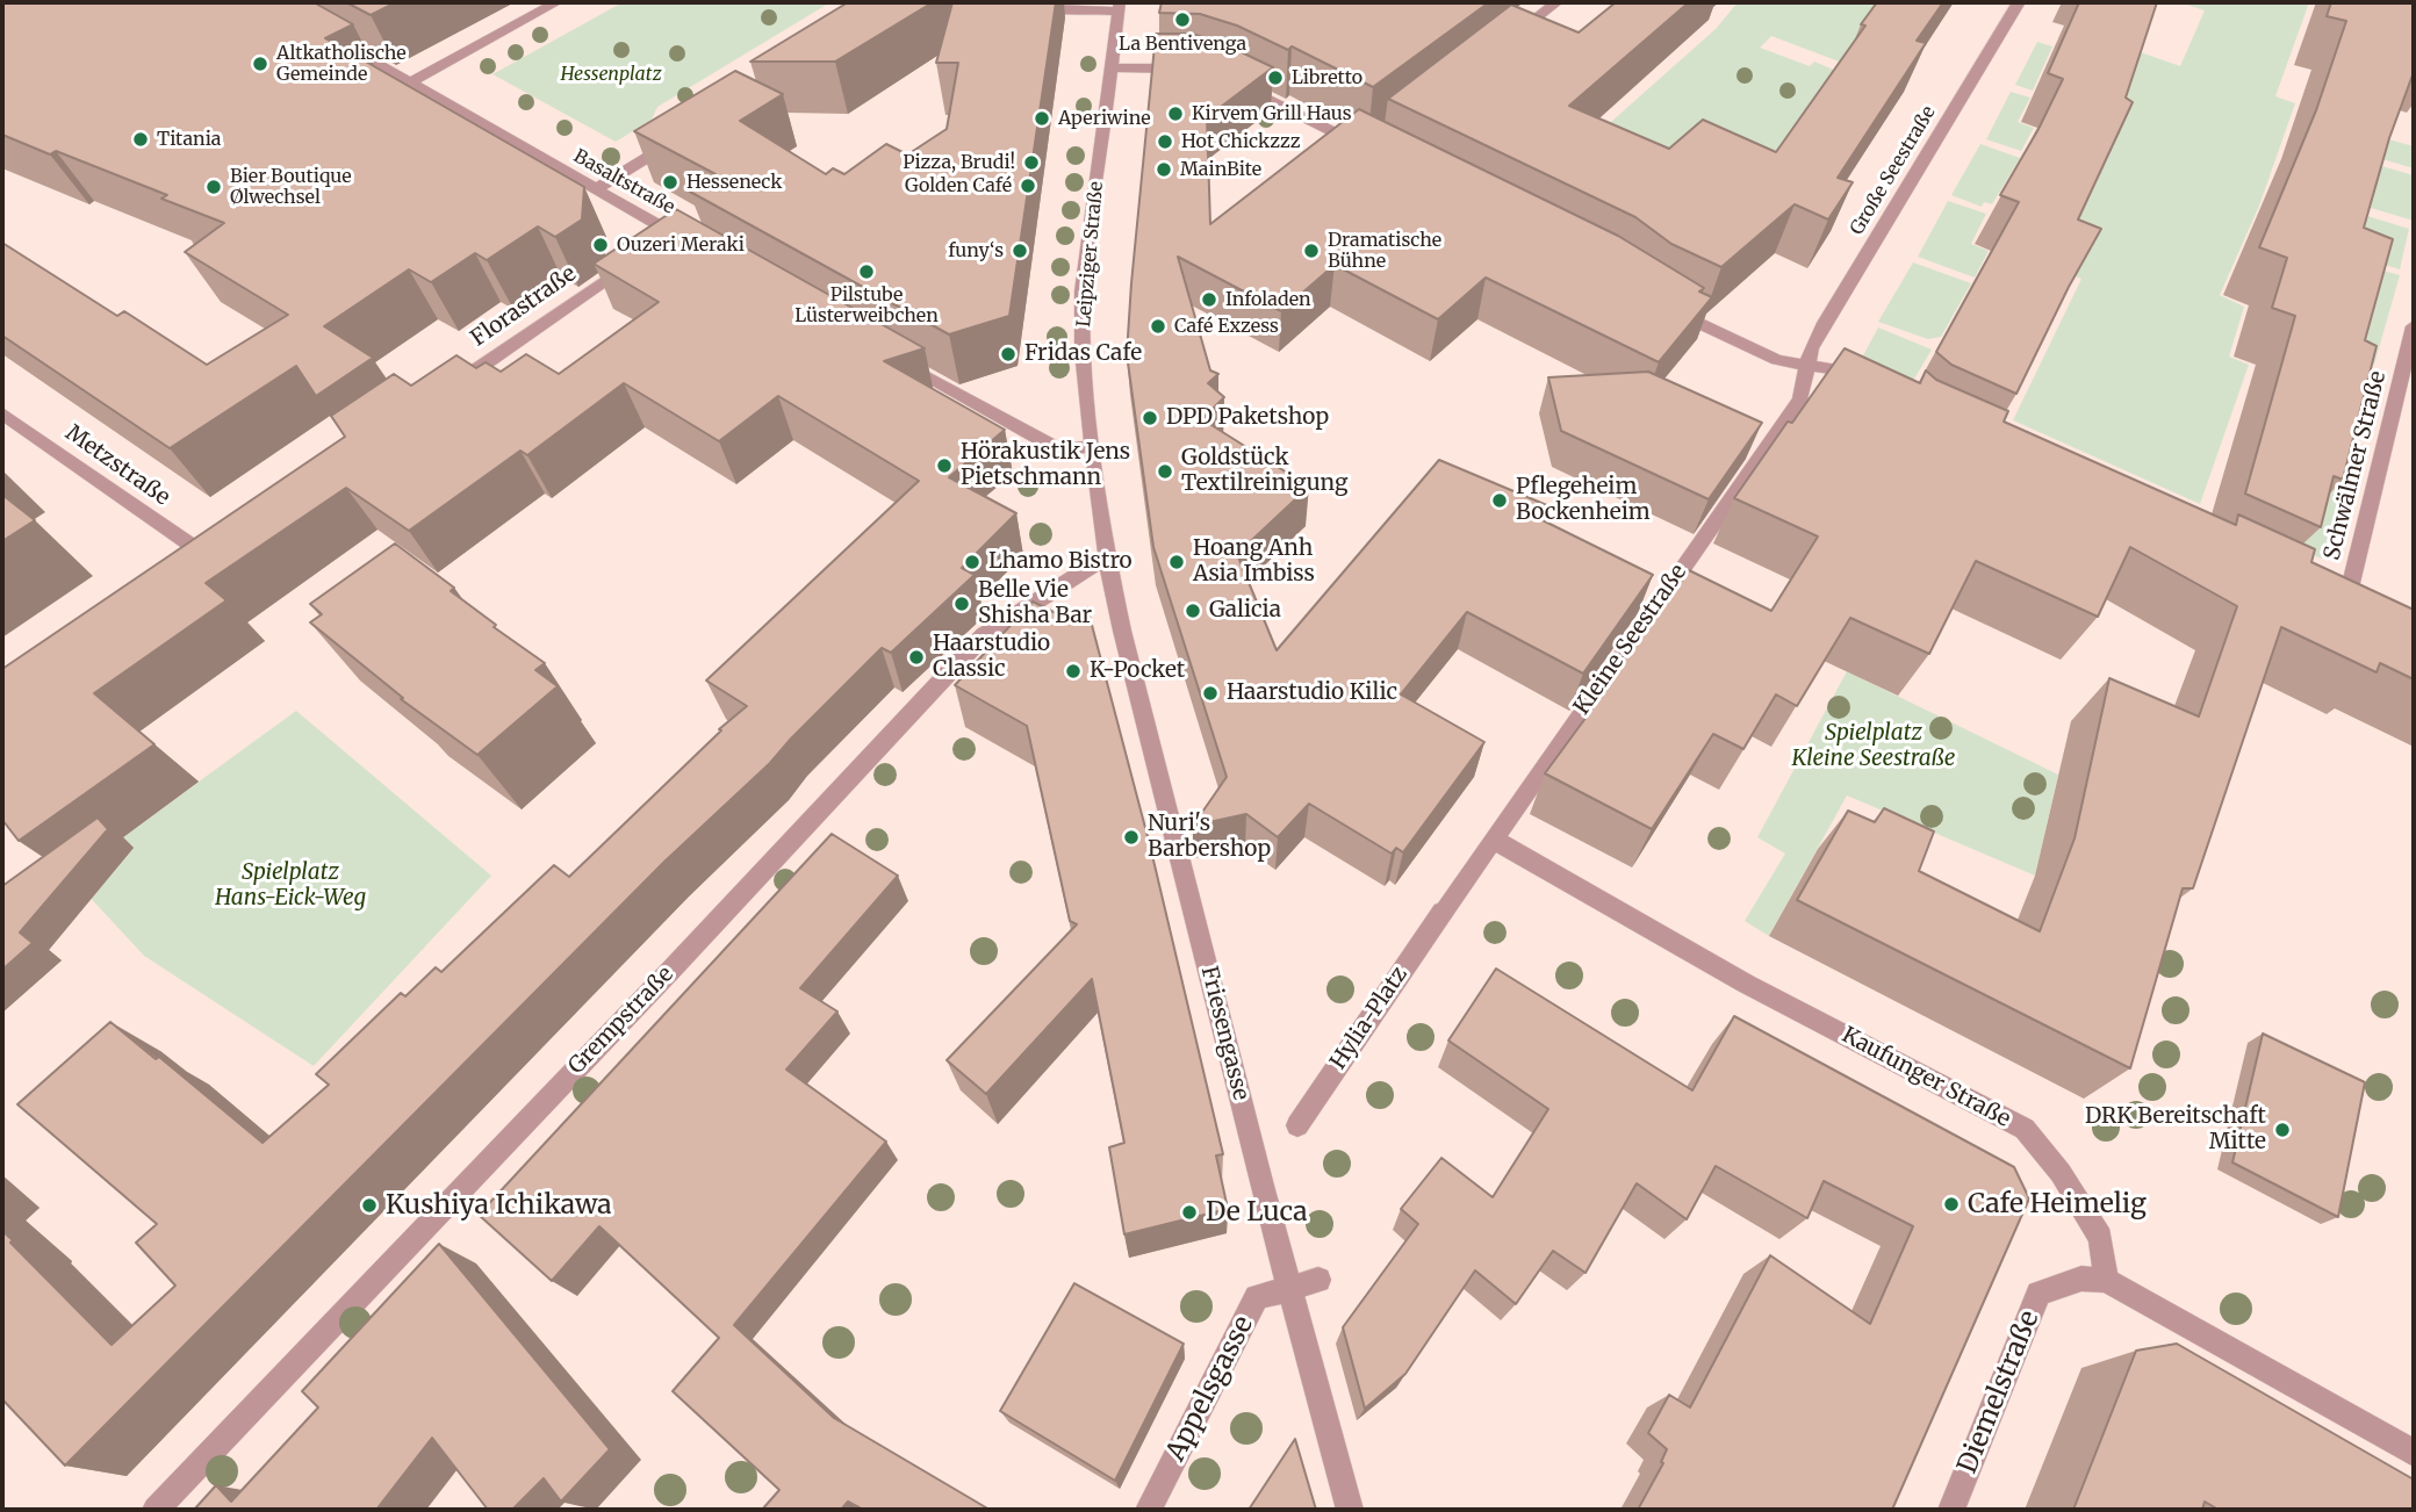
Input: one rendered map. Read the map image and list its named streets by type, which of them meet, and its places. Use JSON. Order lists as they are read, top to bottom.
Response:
{
  "streets": {
    "street": [
      "Große Seestraße",
      "Basaltstraße",
      "Leipziger Straße",
      "Florastraße",
      "Metzstraße",
      "Schwälmer Straße",
      "Kleine Seestraße",
      "Hylia-Platz",
      "Grempstraße",
      "Friesengasse",
      "Kaufunger Straße",
      "Appelsgasse",
      "Diemelstraße"
    ]
  },
  "crossings": [
    ["Große Seestraße", "Kleine Seestraße"],
    ["Leipziger Straße", "Grempstraße"],
    ["Leipziger Straße", "Friesengasse"],
    ["Kleine Seestraße", "Hylia-Platz"],
    ["Kleine Seestraße", "Kaufunger Straße"],
    ["Grempstraße", "Friesengasse"],
    ["Friesengasse", "Appelsgasse"],
    ["Kaufunger Straße", "Diemelstraße"]
  ],
  "parks": ["Hessenplatz", "Spielplatz Kleine Seestraße", "Spielplatz Hans-Eick-Weg"],
  "places": [
    "La Bentivenga",
    "Altkatholische Gemeinde",
    "Libretto",
    "Kirvem Grill Haus",
    "Aperiwine",
    "Titania",
    "Hot Chickzzz",
    "Pizza, Brudi!",
    "MainBite",
    "Hesseneck",
    "Golden Café",
    "Bier Boutique Ølwechsel",
    "Ouzeri Meraki",
    "funy‘s",
    "Dramatische Bühne",
    "Pilstube Lüsterweibchen",
    "Infoladen",
    "Café Exzess",
    "Fridas Cafe",
    "DPD Paketshop",
    "Hörakustik Jens Pietschmann",
    "Goldstück Textilreinigung",
    "Pflegeheim Bockenheim",
    "Lhamo Bistro",
    "Hoang Anh Asia Imbiss",
    "Belle Vie Shisha Bar",
    "Galicia",
    "Haarstudio Classic",
    "K-Pocket",
    "Haarstudio Kilic",
    "Nuri's Barbershop",
    "DRK Bereitschaft Mitte",
    "Cafe Heimelig",
    "Kushiya Ichikawa",
    "De Luca"
  ]
}
